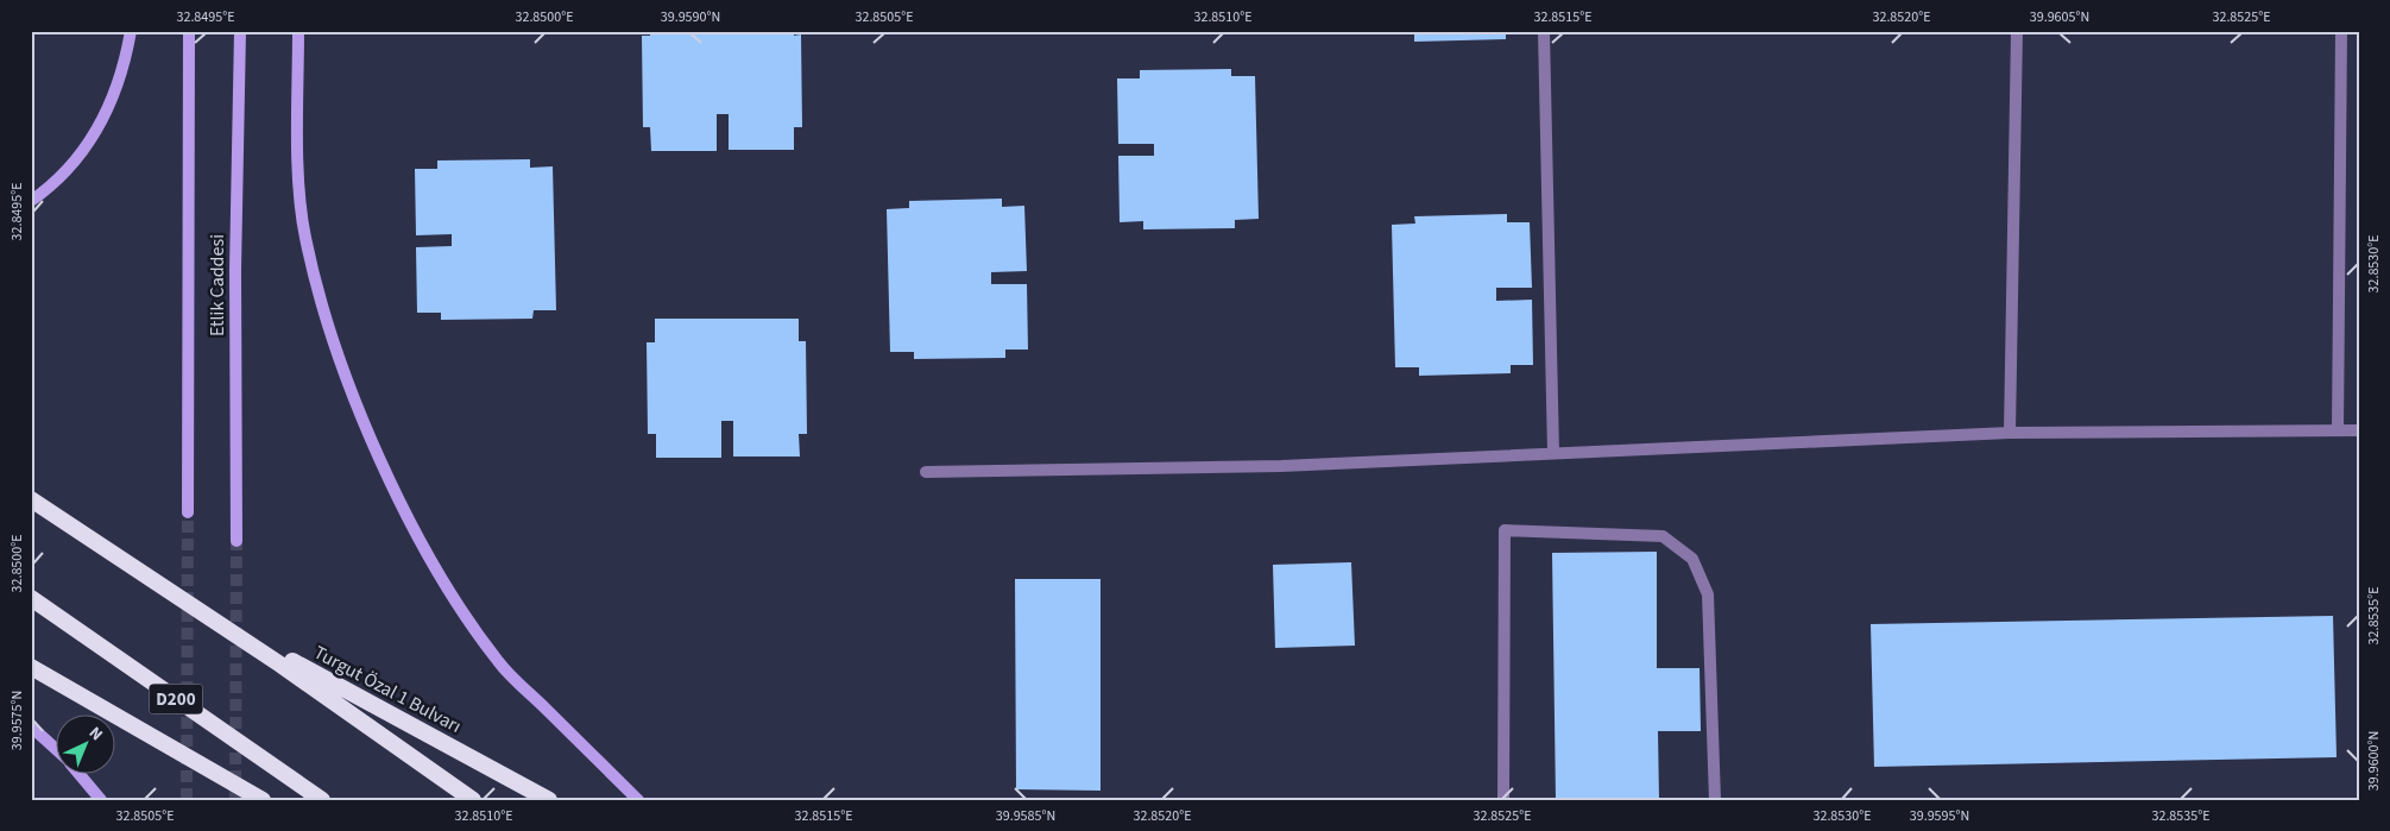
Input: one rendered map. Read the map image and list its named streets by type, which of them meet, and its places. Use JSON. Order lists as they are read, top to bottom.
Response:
{
  "streets": {
    "highway": ["Turgut Özal 1 Bulvarı", "D200"],
    "main road": ["Etlik Caddesi"]
  },
  "north": "top right",
  "coordinates": [
    "32.8495°E",
    "32.8500°E",
    "39.9590°N",
    "32.8505°E",
    "32.8510°E",
    "32.8515°E",
    "32.8520°E",
    "39.9605°N",
    "32.8525°E",
    "32.8530°E",
    "32.8535°E",
    "39.9575°N",
    "39.9600°N",
    "39.9585°N",
    "39.9595°N"
  ]
}
